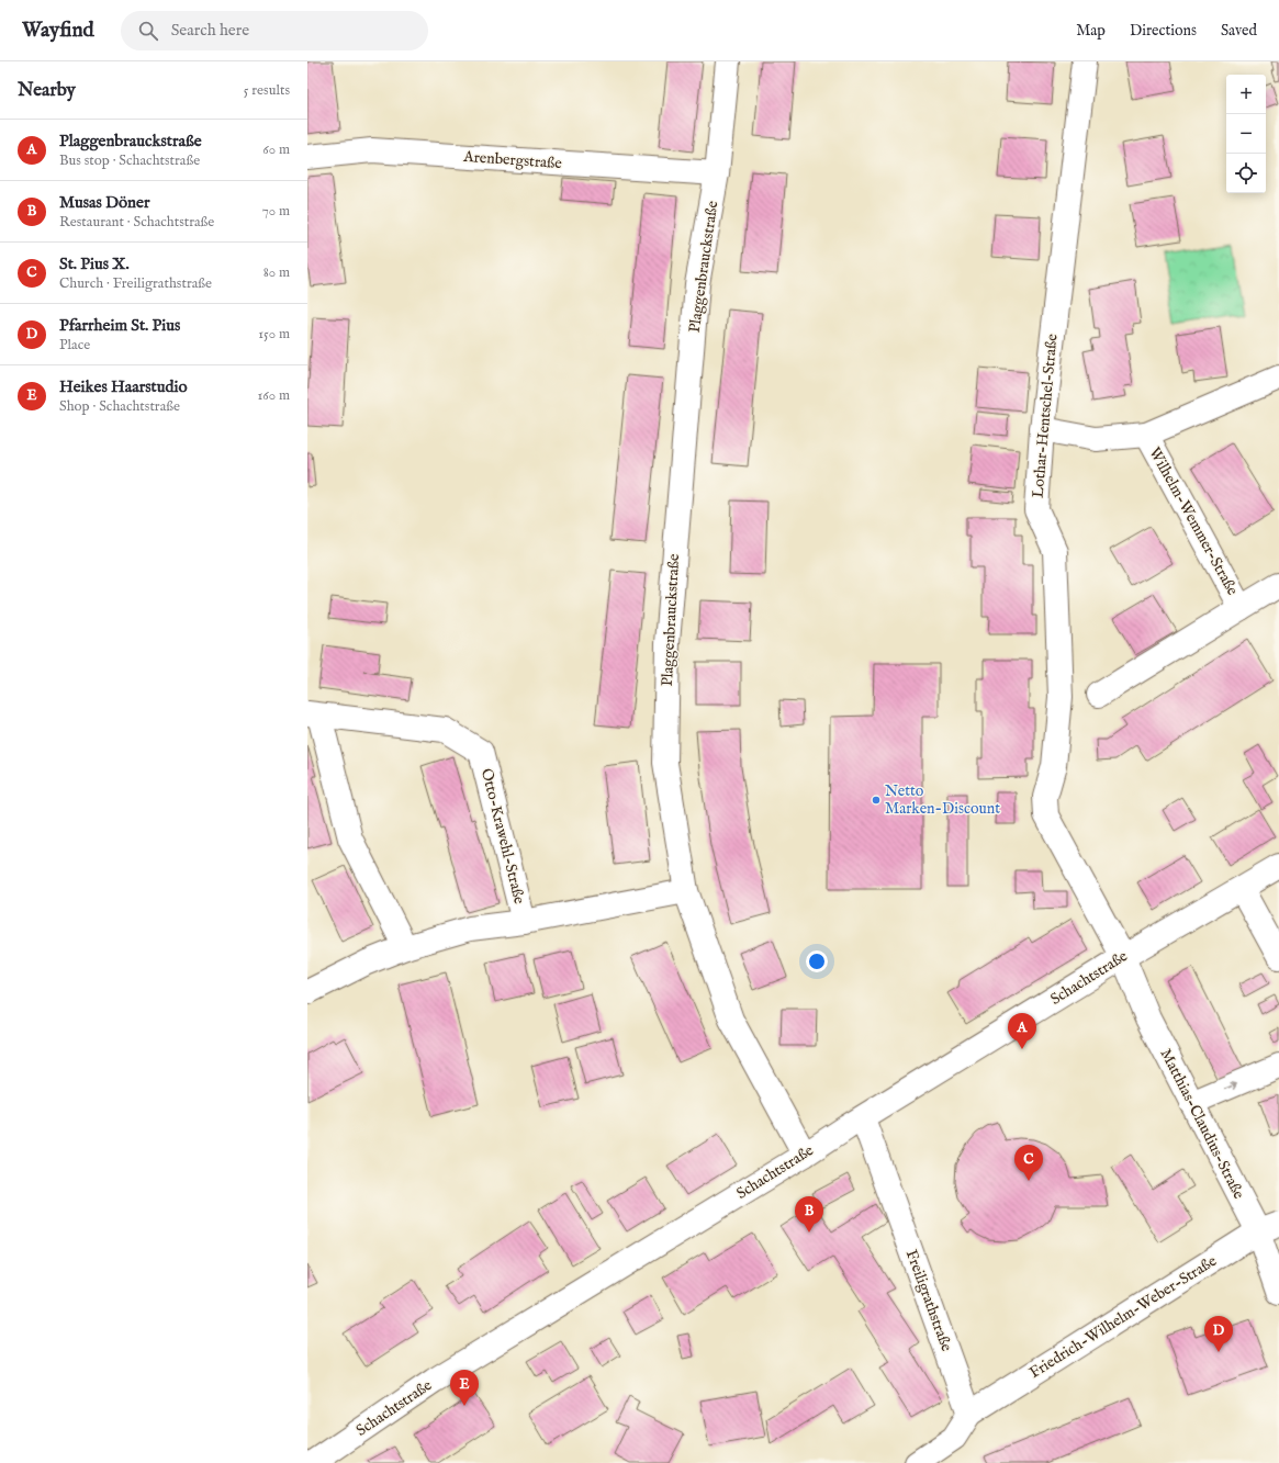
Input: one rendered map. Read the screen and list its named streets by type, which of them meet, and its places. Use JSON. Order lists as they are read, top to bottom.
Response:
{
  "streets": {
    "street": [
      "Arenbergstraße",
      "Plaggenbrauckstraße",
      "Lothar-Hentschel-Straße",
      "Wilhelm-Wemmer-Straße",
      "Otto-Krawehl-Straße",
      "Schachtstraße",
      "Matthias-Claudius-Straße",
      "Freiligrathstraße",
      "Friedrich-Wilhelm-Weber-Straße"
    ]
  },
  "crossings": [
    ["Arenbergstraße", "Plaggenbrauckstraße"],
    ["Plaggenbrauckstraße", "Otto-Krawehl-Straße"],
    ["Plaggenbrauckstraße", "Schachtstraße"],
    ["Lothar-Hentschel-Straße", "Wilhelm-Wemmer-Straße"],
    ["Lothar-Hentschel-Straße", "Schachtstraße"],
    ["Lothar-Hentschel-Straße", "Matthias-Claudius-Straße"],
    ["Schachtstraße", "Matthias-Claudius-Straße"],
    ["Schachtstraße", "Freiligrathstraße"],
    ["Matthias-Claudius-Straße", "Friedrich-Wilhelm-Weber-Straße"],
    ["Freiligrathstraße", "Friedrich-Wilhelm-Weber-Straße"]
  ],
  "places": ["Netto Marken-Discount"],
  "page": {
    "header": "Wayfind",
    "search": "Search here",
    "nav": ["Map", "Directions", "Saved"],
    "heading": ["Nearby", "5 results"],
    "map_buttons": ["+", "−"],
    "list": [
      {
        "mark": "A",
        "name": "Plaggenbrauckstraße",
        "note": "Bus stop · Schachtstraße",
        "value": "60 m"
      },
      {
        "mark": "B",
        "name": "Musas Döner",
        "note": "Restaurant · Schachtstraße",
        "value": "70 m"
      },
      {
        "mark": "C",
        "name": "St. Pius X.",
        "note": "Church · Freiligrathstraße",
        "value": "80 m"
      },
      {
        "mark": "D",
        "name": "Pfarrheim St. Pius",
        "note": "Place",
        "value": "150 m"
      },
      {
        "mark": "E",
        "name": "Heikes Haarstudio",
        "note": "Shop · Schachtstraße",
        "value": "160 m"
      }
    ],
    "pins": [
      "A",
      "C",
      "B",
      "D",
      "E"
    ]
  }
}
